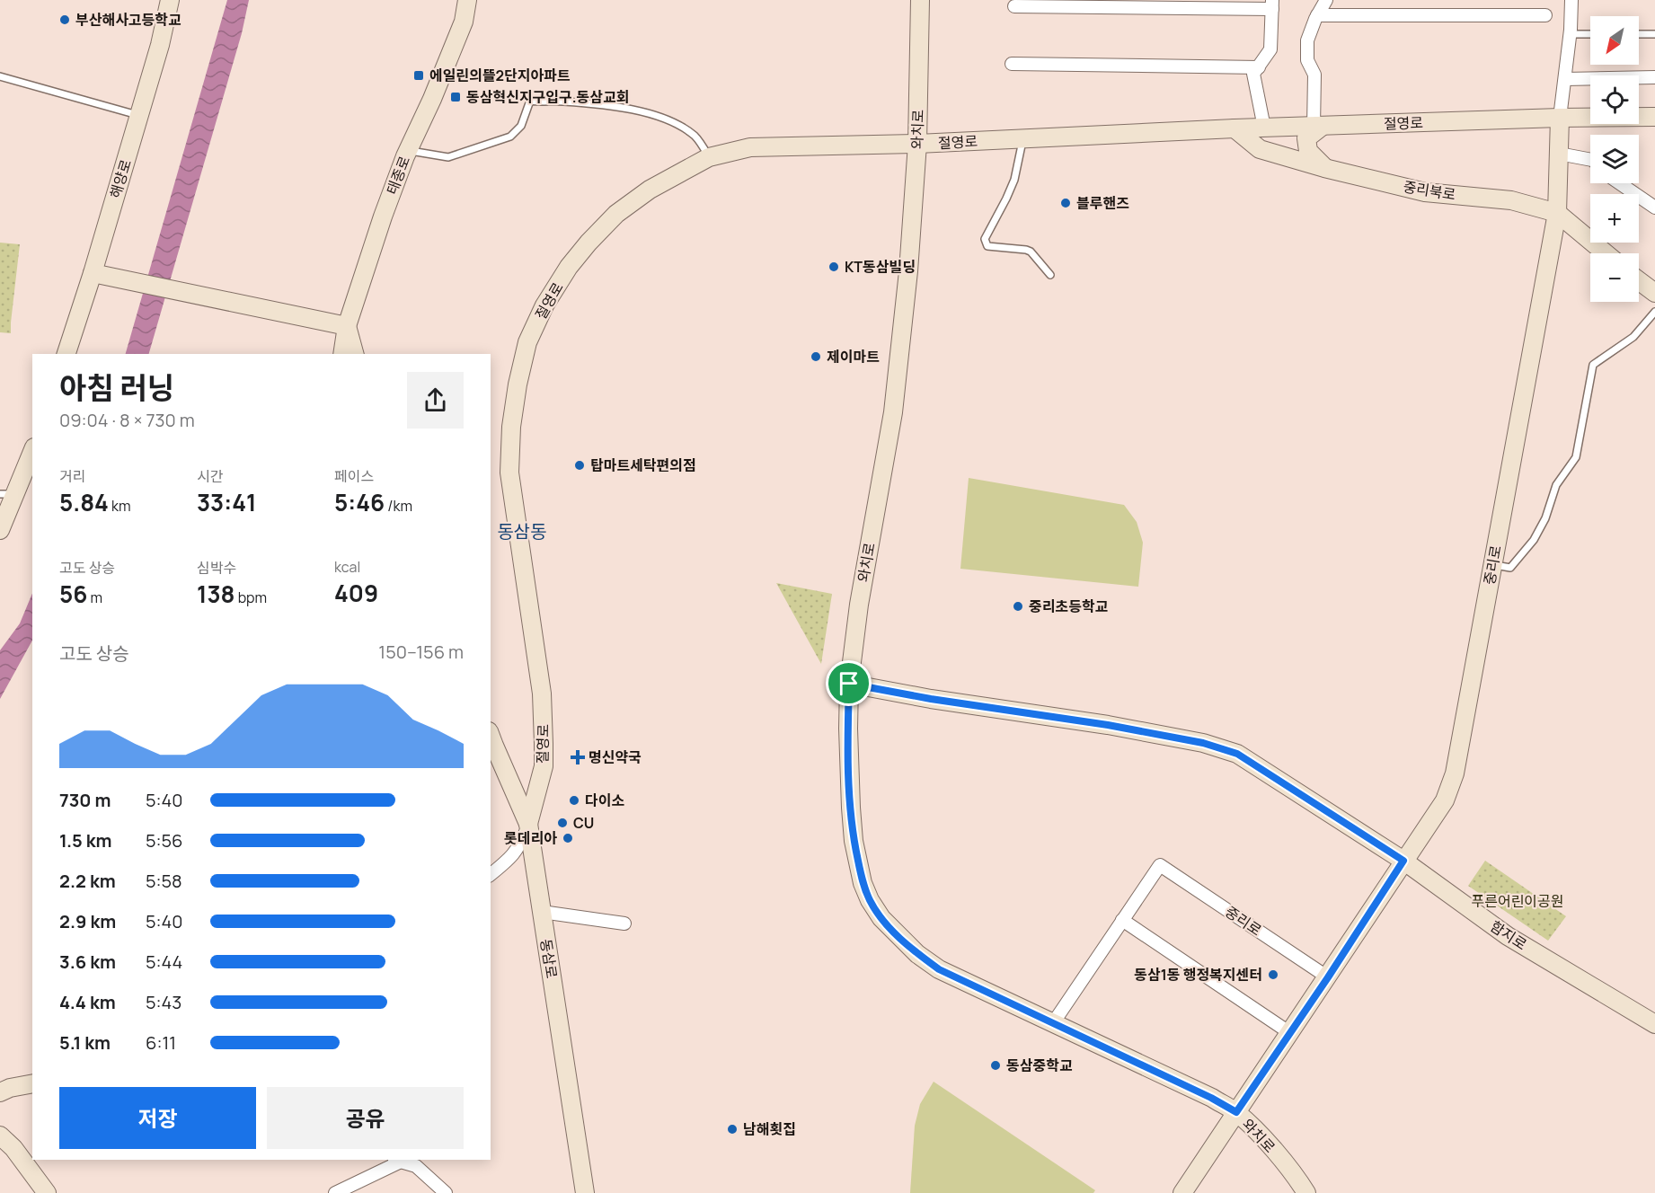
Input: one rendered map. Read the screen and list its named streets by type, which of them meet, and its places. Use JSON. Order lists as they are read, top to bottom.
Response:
{
  "streets": {
    "main road": [
      "절영로",
      "와치로",
      "태종로",
      "해양로",
      "중리북로",
      "중리로",
      "함지로",
      "동삼로"
    ]
  },
  "crossings": [
    ["절영로", "와치로"],
    ["절영로", "중리북로"],
    ["절영로", "중리로"],
    ["절영로", "동삼로"],
    ["와치로", "중리로"],
    ["와치로", "함지로"],
    ["중리북로", "중리로"],
    ["중리로", "함지로"]
  ],
  "districts": ["동삼동"],
  "parks": ["푸른어린이공원"],
  "places": {
    "other": [
      "부산해사고등학교",
      "블루핸즈",
      "KT동삼빌딩",
      "제이마트",
      "탑마트세탁편의점",
      "중리초등학교",
      "다이소",
      "CU",
      "롯데리아",
      "동삼1동 행정복지센터",
      "동삼중학교",
      "남해횟집"
    ],
    "transit": ["에일린의뜰2단지아파트", "동삼혁신지구입구.동삼교회"],
    "health": ["명신약국"]
  },
  "north": "bottom left",
  "page": {
    "map_buttons": ["+", "−"],
    "heading": ["아침 러닝", "09:04 · 8 × 730 m"],
    "stats": [
      ["거리", "5.84 km"],
      ["시간", "33:41"],
      ["페이스", "5:46 /km"],
      ["고도 상승", "56 m"],
      ["심박수", "138 bpm"],
      ["kcal", "409"]
    ],
    "chart": ["고도 상승", "150–156 m"],
    "list": [
      {
        "name": "730 m",
        "note": "5:40"
      },
      {
        "name": "1.5 km",
        "note": "5:56"
      },
      {
        "name": "2.2 km",
        "note": "5:58"
      },
      {
        "name": "2.9 km",
        "note": "5:40"
      },
      {
        "name": "3.6 km",
        "note": "5:44"
      },
      {
        "name": "4.4 km",
        "note": "5:43"
      },
      {
        "name": "5.1 km",
        "note": "6:11"
      }
    ],
    "buttons": ["저장", "공유"]
  }
}
